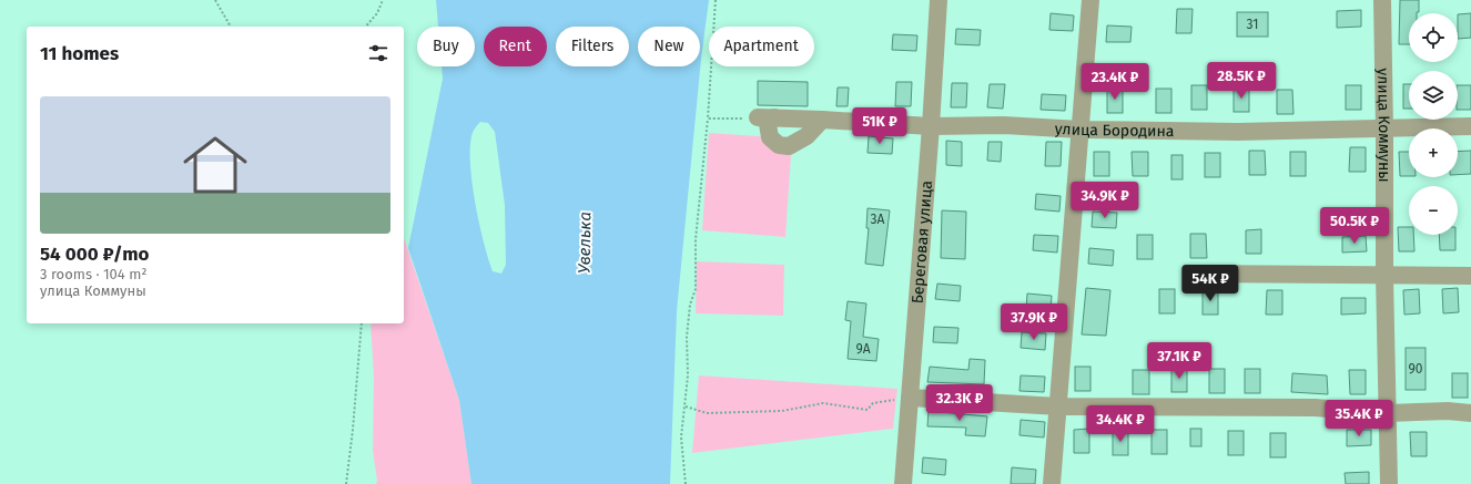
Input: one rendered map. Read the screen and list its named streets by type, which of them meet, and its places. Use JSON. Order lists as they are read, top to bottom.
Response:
{
  "streets": {
    "street": ["улица Коммуны", "улица Бородина", "Береговая улица"]
  },
  "crossings": [
    ["улица Коммуны", "улица Бородина"],
    ["улица Бородина", "Береговая улица"]
  ],
  "water": ["Увелька"],
  "house_numbers": [
    "31",
    "3А",
    "9А",
    "90"
  ],
  "page": {
    "map_buttons": ["+", "−"],
    "chip": [
      "Buy",
      "Rent",
      "Filters",
      "New",
      "Apartment"
    ],
    "heading": "11 homes",
    "price": [
      "28.5K ₽",
      "23.4K ₽",
      "51K ₽",
      "34.9K ₽",
      "50.5K ₽",
      "54K ₽",
      "37.9K ₽",
      "37.1K ₽",
      "32.3K ₽",
      "35.4K ₽",
      "34.4K ₽"
    ],
    "list": [
      {
        "name": "54 000 ₽/mo",
        "note": "3 rooms · 104 m² · улица Коммуны"
      }
    ]
  }
}
